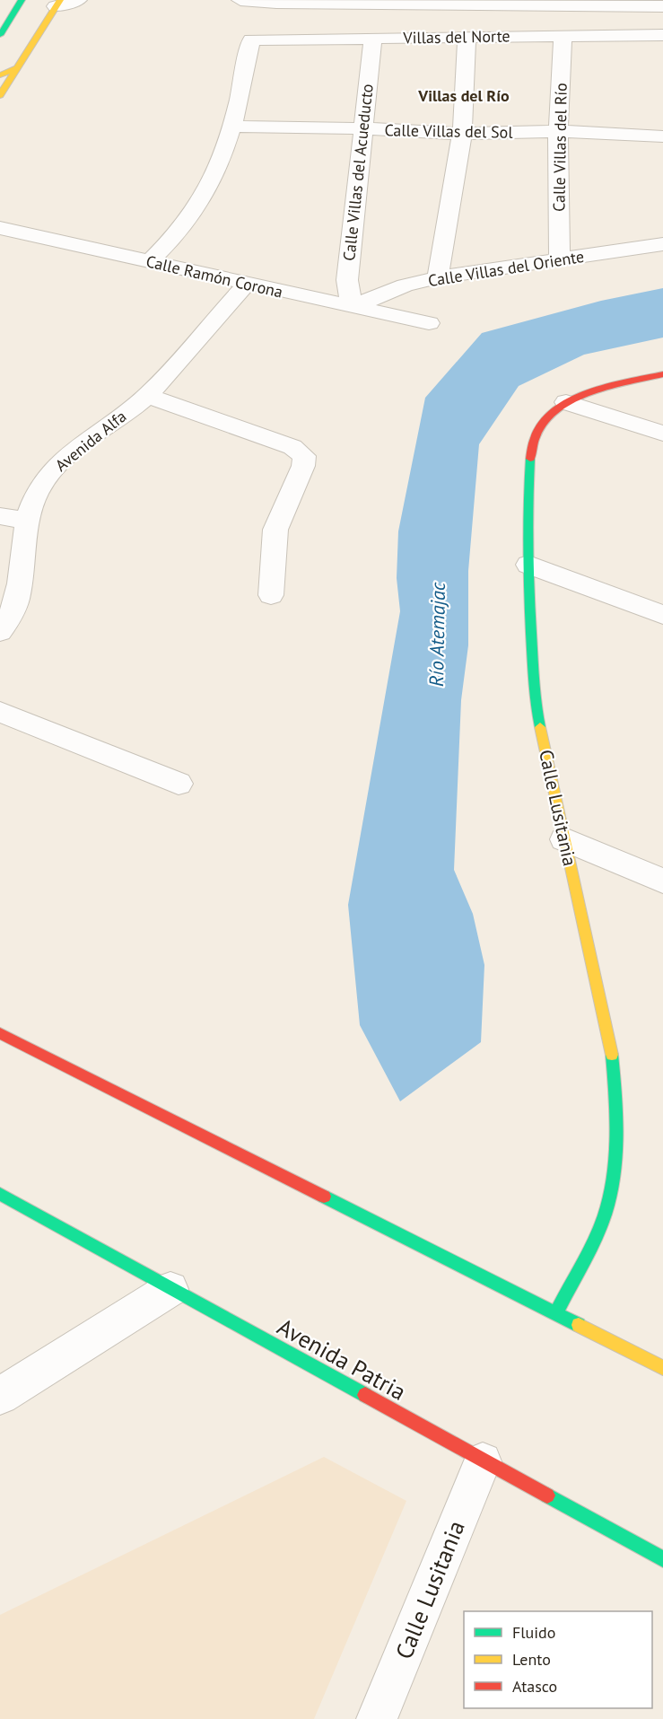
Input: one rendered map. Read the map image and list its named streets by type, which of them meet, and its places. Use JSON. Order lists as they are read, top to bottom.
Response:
{
  "streets": {
    "street": [
      "Villas del Norte",
      "Calle Villas del Sol",
      "Calle Villas del Río",
      "Calle Villas del Acueducto",
      "Calle Villas del Oriente",
      "Calle Ramón Corona",
      "Avenida Alfa",
      "Calle Lusitania",
      "Avenida Patria"
    ]
  },
  "crossings": [
    ["Villas del Norte", "Calle Villas del Sol"],
    ["Villas del Norte", "Calle Villas del Río"],
    ["Villas del Norte", "Calle Villas del Acueducto"],
    ["Calle Villas del Sol", "Calle Villas del Río"],
    ["Calle Villas del Sol", "Calle Villas del Acueducto"],
    ["Calle Villas del Río", "Calle Villas del Oriente"],
    ["Calle Villas del Acueducto", "Calle Villas del Oriente"],
    ["Calle Villas del Acueducto", "Calle Ramón Corona"],
    ["Calle Villas del Oriente", "Calle Ramón Corona"],
    ["Calle Ramón Corona", "Avenida Alfa"],
    ["Calle Lusitania", "Avenida Patria"]
  ],
  "districts": ["Villas del Río"],
  "water": ["Río Atemajac"],
  "legend": ["Fluido", "Lento", "Atasco"]
}
